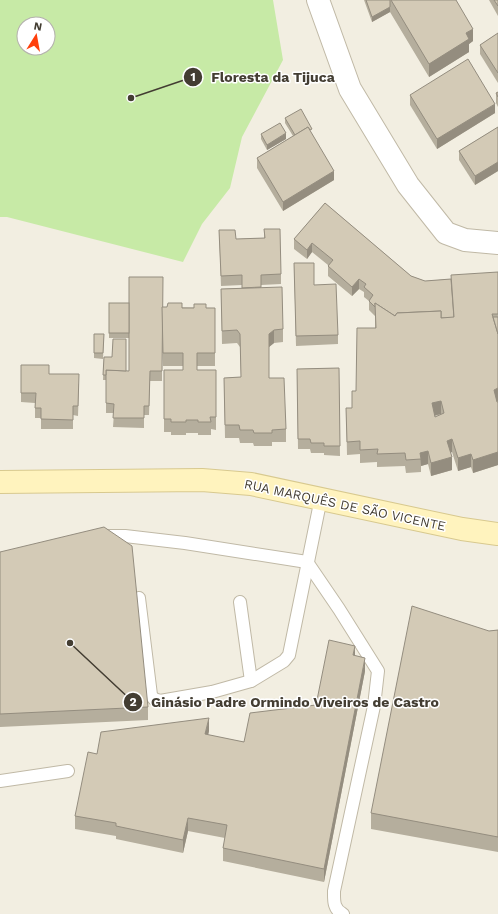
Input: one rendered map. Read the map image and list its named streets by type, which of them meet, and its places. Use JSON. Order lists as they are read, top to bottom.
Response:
{
  "streets": {
    "street": ["RUA MARQUÊS DE SÃO VICENTE"]
  },
  "places": ["Floresta da Tijuca", "Ginásio Padre Ormindo Viveiros de Castro"],
  "north": "top"
}
